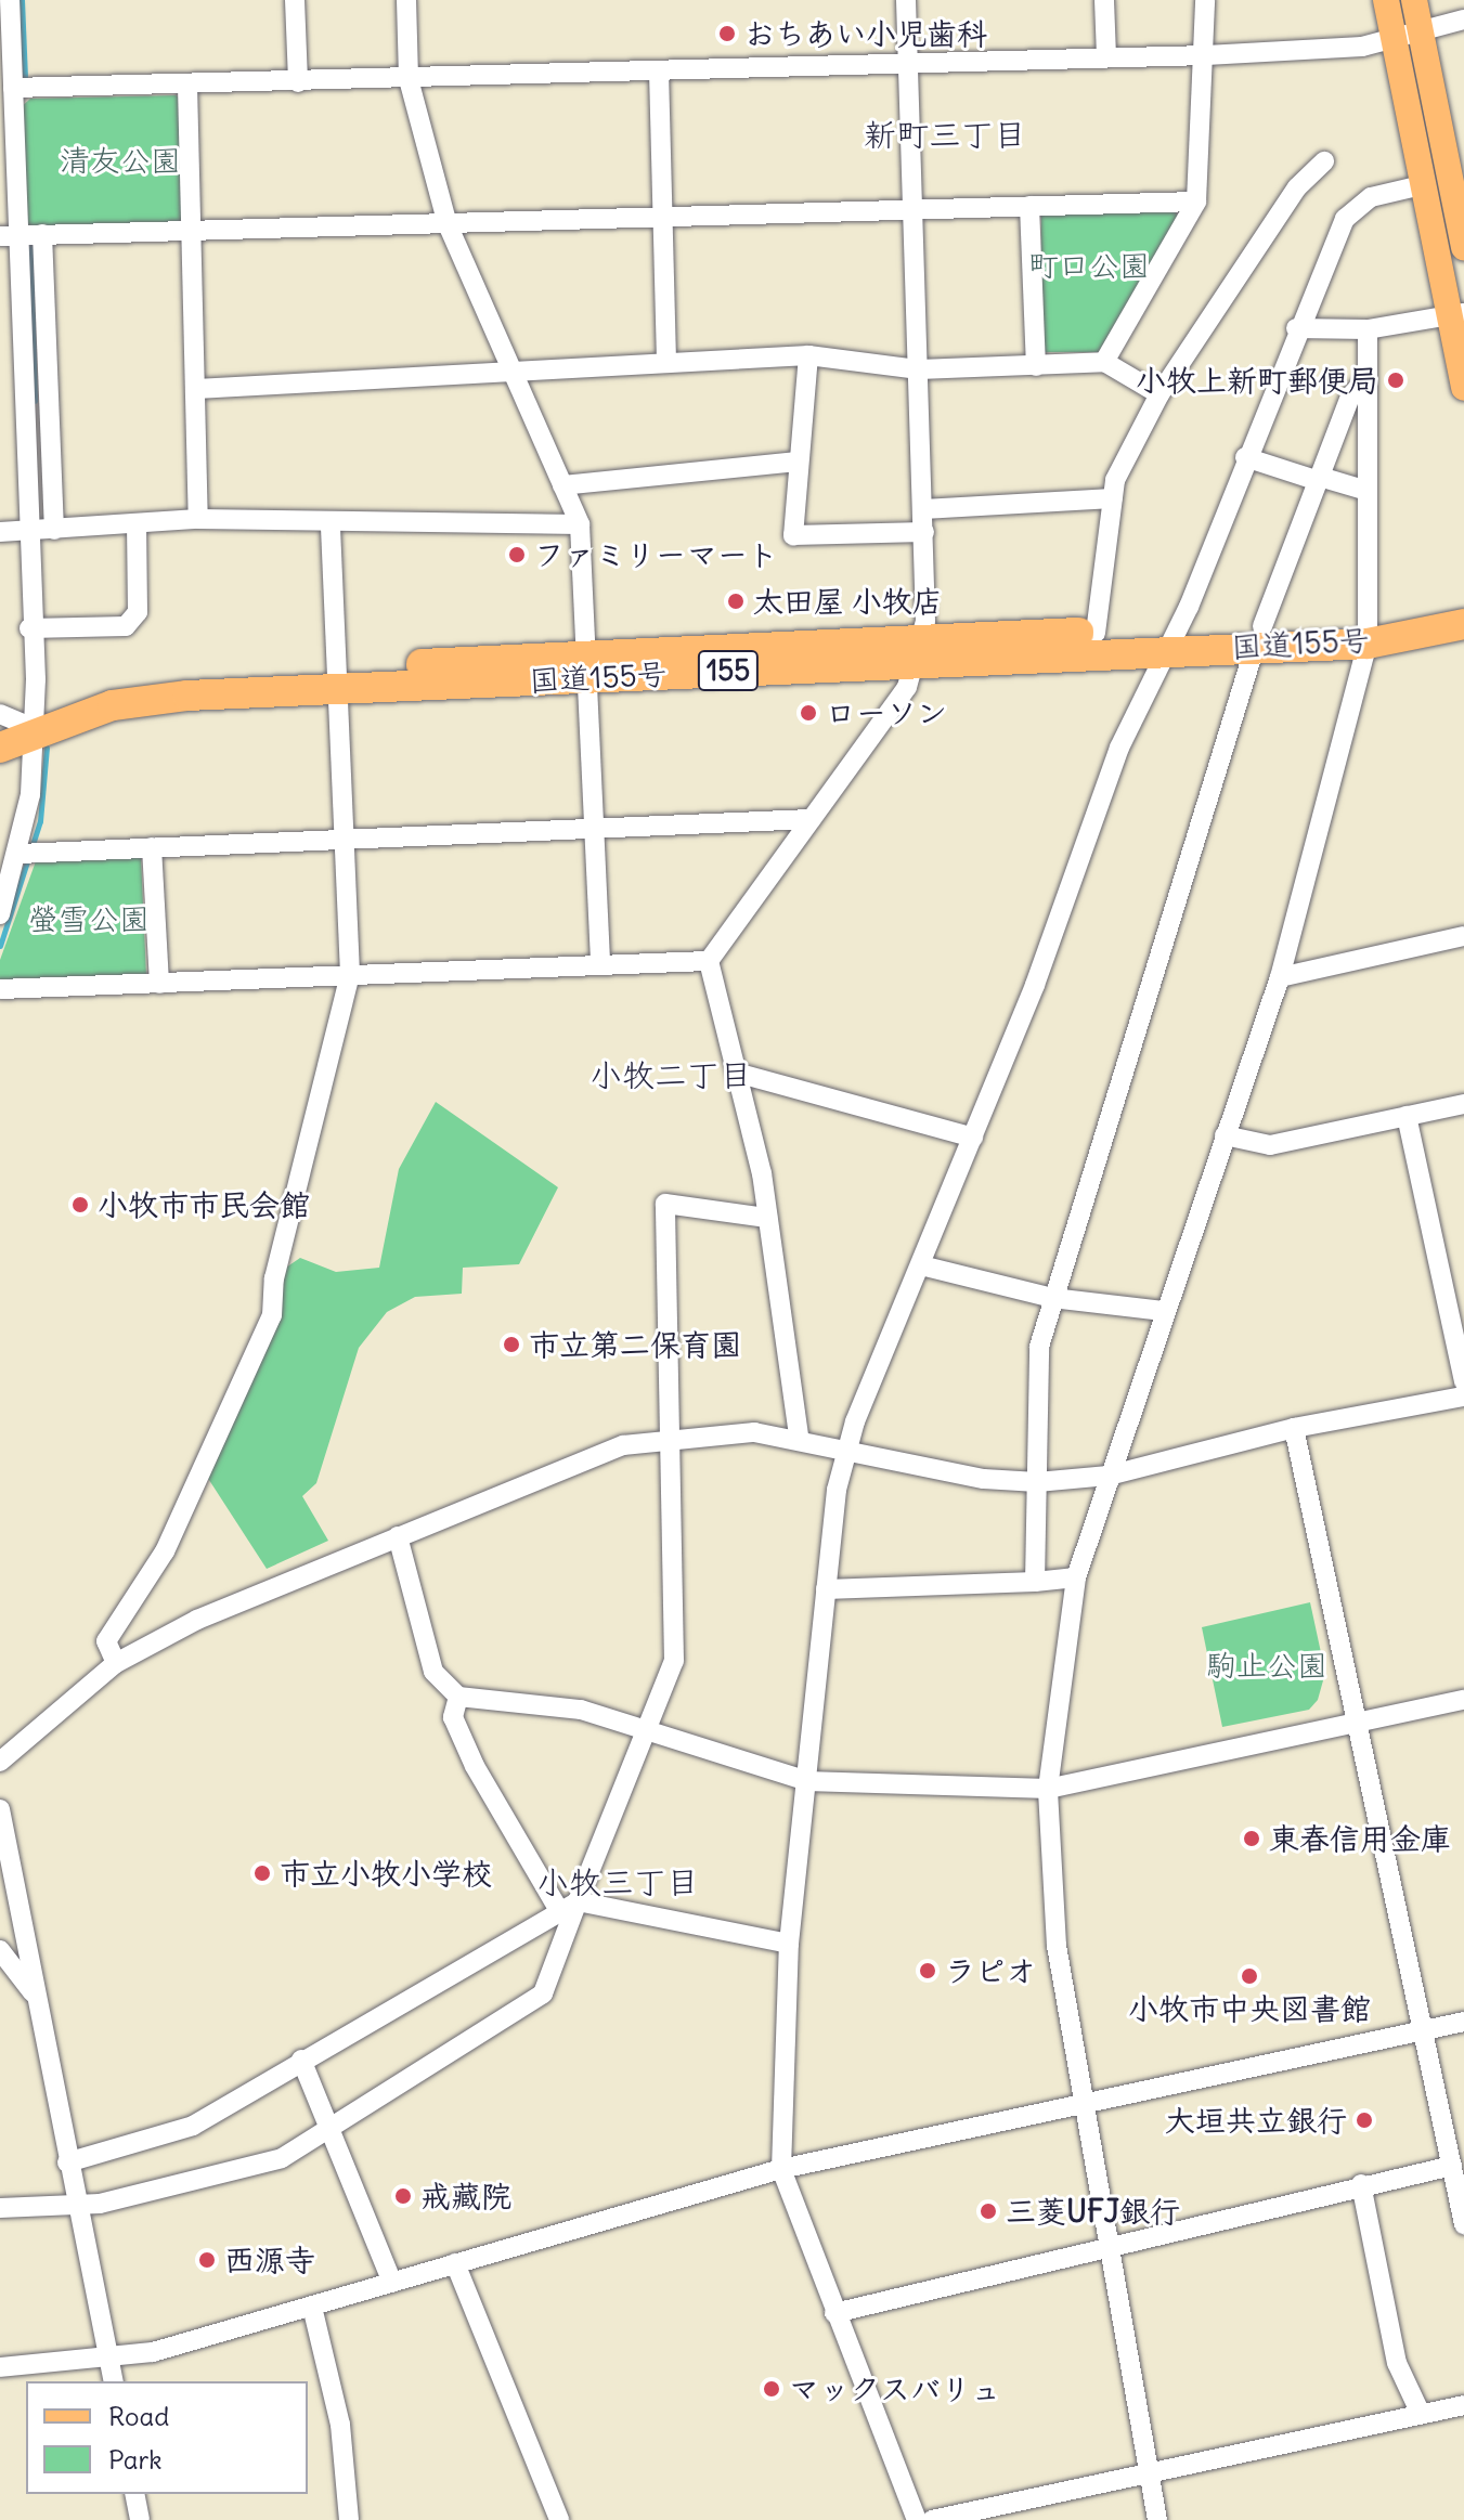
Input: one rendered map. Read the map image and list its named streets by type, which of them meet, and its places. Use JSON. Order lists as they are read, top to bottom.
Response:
{
  "streets": {
    "highway": ["国道155号", "155"]
  },
  "districts": ["新町三丁目", "小牧二丁目", "小牧三丁目"],
  "parks": [
    "清友公園",
    "町口公園",
    "螢雪公園",
    "駒止公園"
  ],
  "places": [
    "おちあい小児歯科",
    "小牧上新町郵便局",
    "ファミリーマート",
    "太田屋 小牧店",
    "ローソン",
    "小牧市市民会館",
    "市立第二保育園",
    "東春信用金庫",
    "市立小牧小学校",
    "ラピオ",
    "小牧市中央図書館",
    "大垣共立銀行",
    "戒藏院",
    "三菱UFJ銀行",
    "西源寺",
    "マックスバリュ"
  ],
  "legend": ["Road", "Park"]
}
